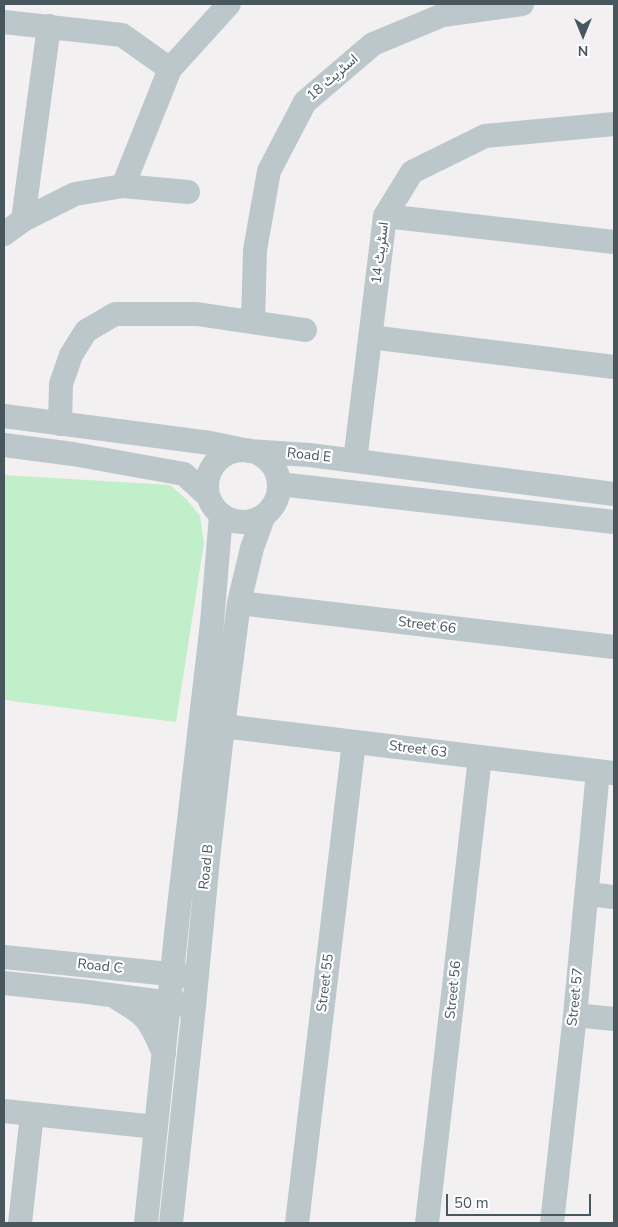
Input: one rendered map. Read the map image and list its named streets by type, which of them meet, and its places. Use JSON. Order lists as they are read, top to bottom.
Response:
{
  "streets": {
    "street": [
      "اسٹریٹ 18",
      "اسٹریٹ 14",
      "Road E",
      "Street 66",
      "Street 63",
      "Road B",
      "Road C",
      "Street 55",
      "Street 56",
      "Street 57"
    ]
  },
  "crossings": [
    ["اسٹریٹ 14", "Road E"],
    ["Road E", "Road B"],
    ["Street 66", "Road B"],
    ["Street 63", "Road B"],
    ["Street 63", "Street 55"],
    ["Street 63", "Street 56"],
    ["Street 63", "Street 57"],
    ["Road B", "Road C"]
  ],
  "scale_bar": "50 m",
  "north": "bottom"
}
